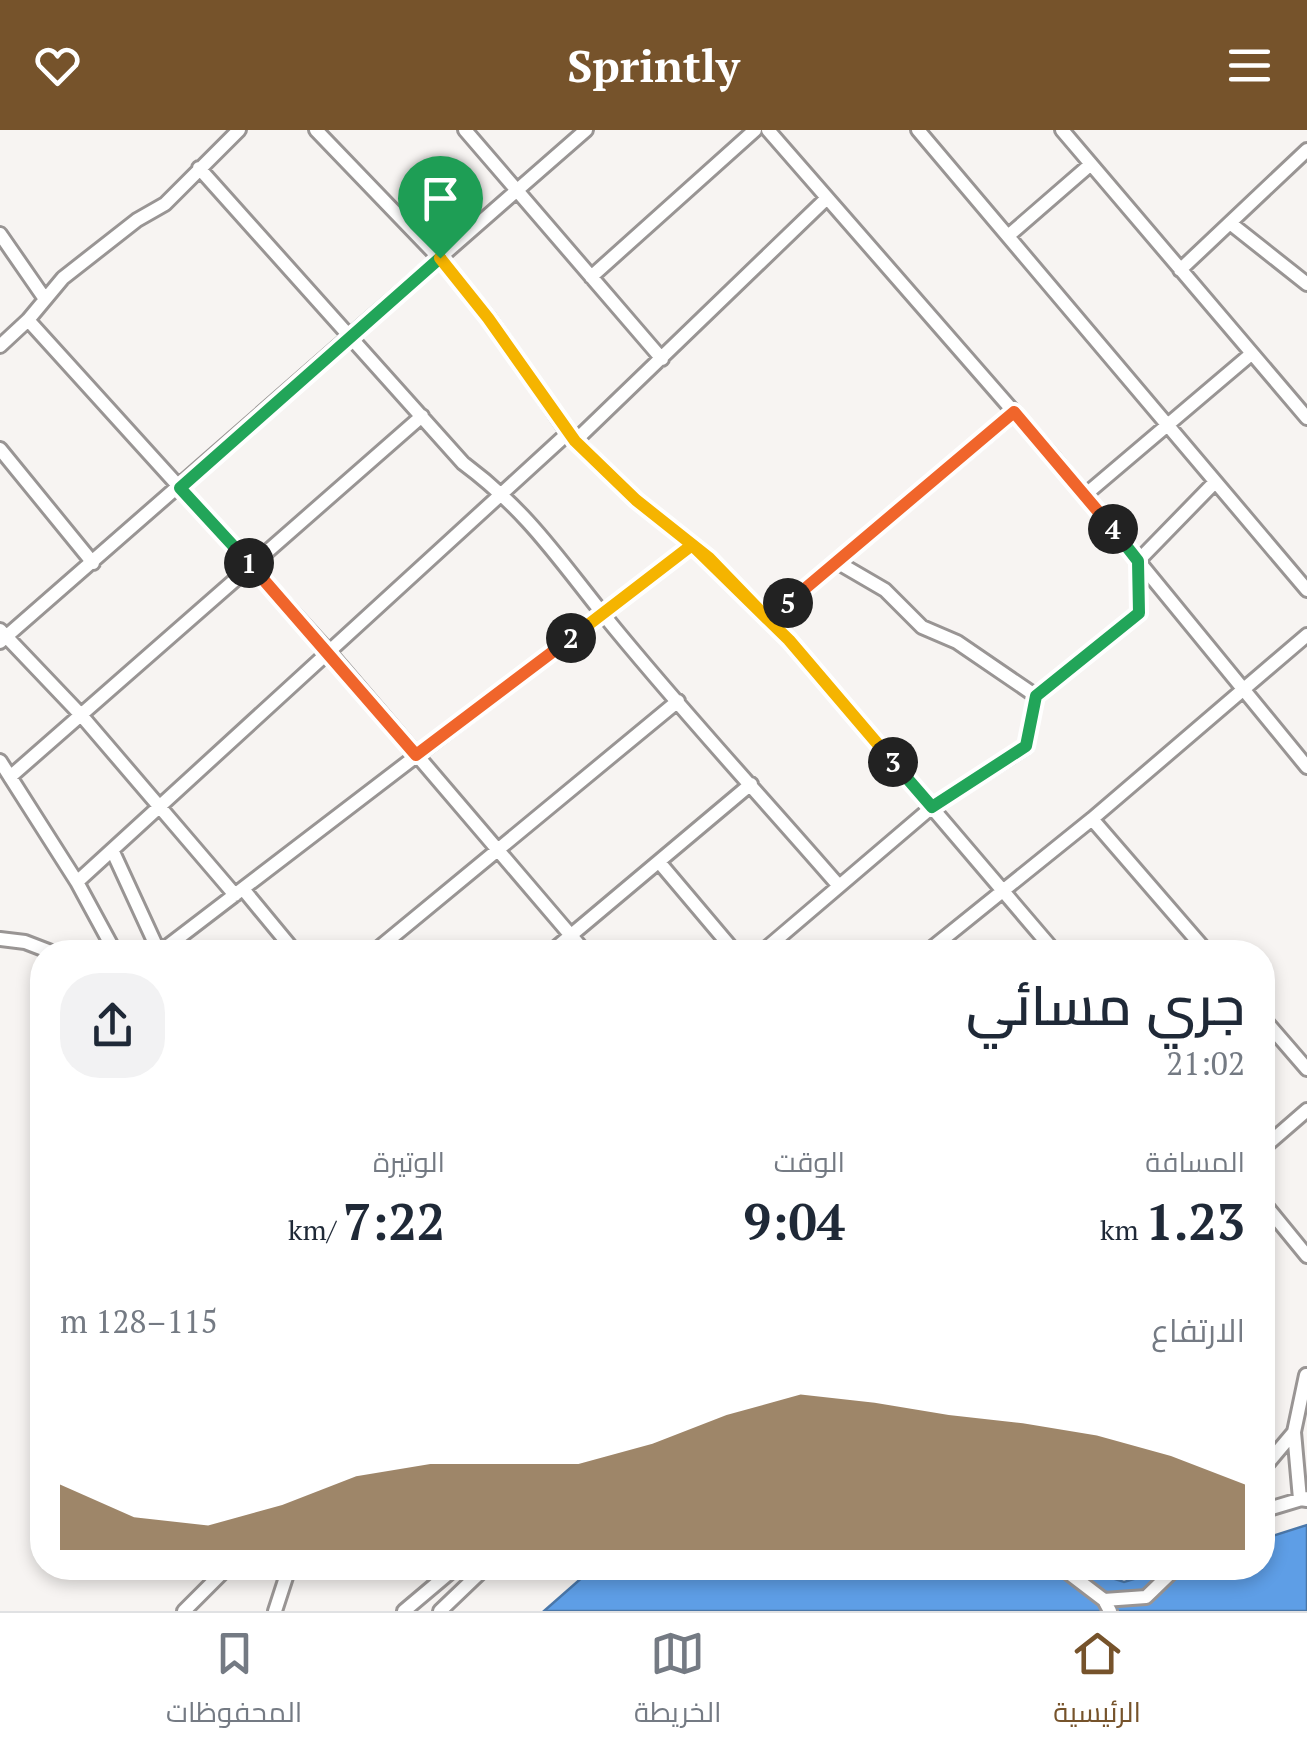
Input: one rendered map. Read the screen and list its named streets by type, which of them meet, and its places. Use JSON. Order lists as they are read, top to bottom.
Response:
{
  "page": {
    "header": "Sprintly",
    "pins": [
      "4",
      "1",
      "5",
      "2",
      "3"
    ],
    "heading": ["جري مسائي", "21:02"],
    "stats": [
      ["المسافة", "1.23 km"],
      ["الوقت", "9:04"],
      ["الوتيرة", "7:22 /km"]
    ],
    "chart": ["الارتفاع", "115–128 m"],
    "tabs": ["الرئيسية", "الخريطة", "المحفوظات"]
  }
}
